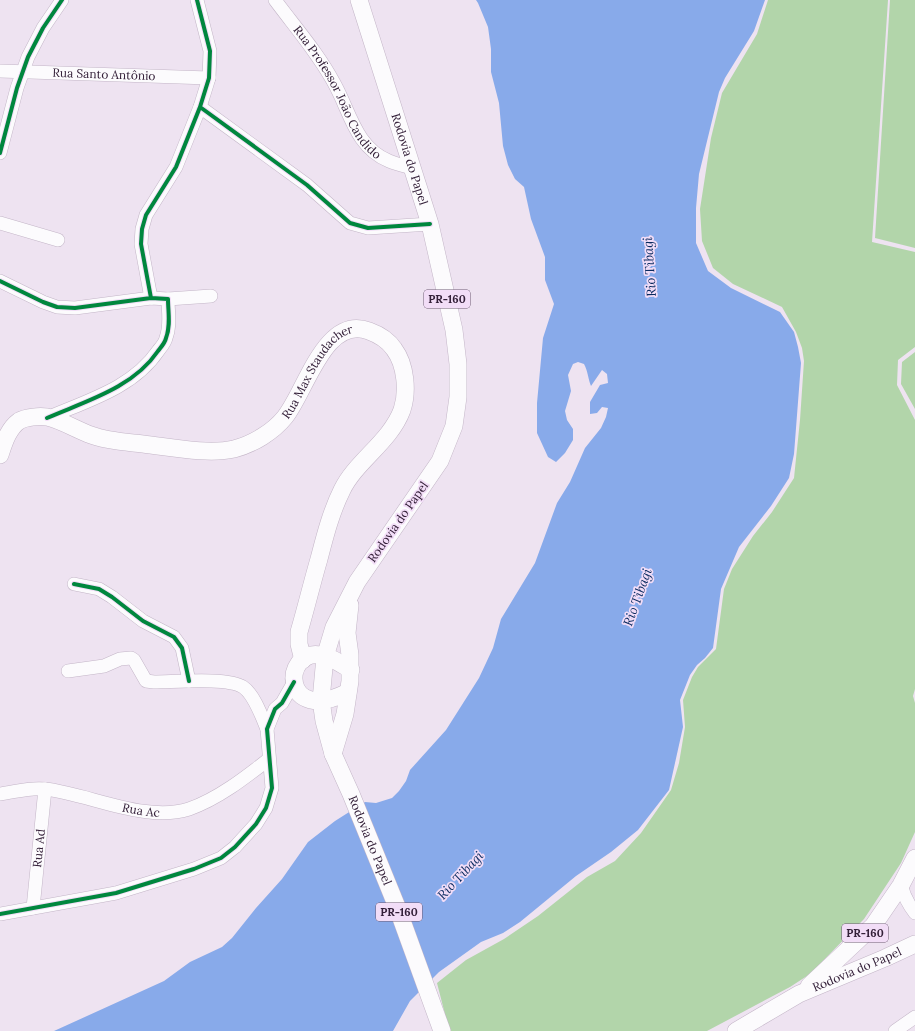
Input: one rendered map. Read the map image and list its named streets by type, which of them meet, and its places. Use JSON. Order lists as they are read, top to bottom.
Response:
{
  "streets": {
    "main road": ["Rodovia do Papel", "PR-160", "Rua Max Staudacher"],
    "street": [
      "Rua Santo Antônio",
      "Rua Professor João Candido",
      "Rua Ac",
      "Rua Ad"
    ]
  },
  "crossings": [
    ["Rua Professor João Candido", "Rodovia do Papel"],
    ["Rua Ac", "Rua Ad"]
  ],
  "water": ["Rio Tibagi"]
}
